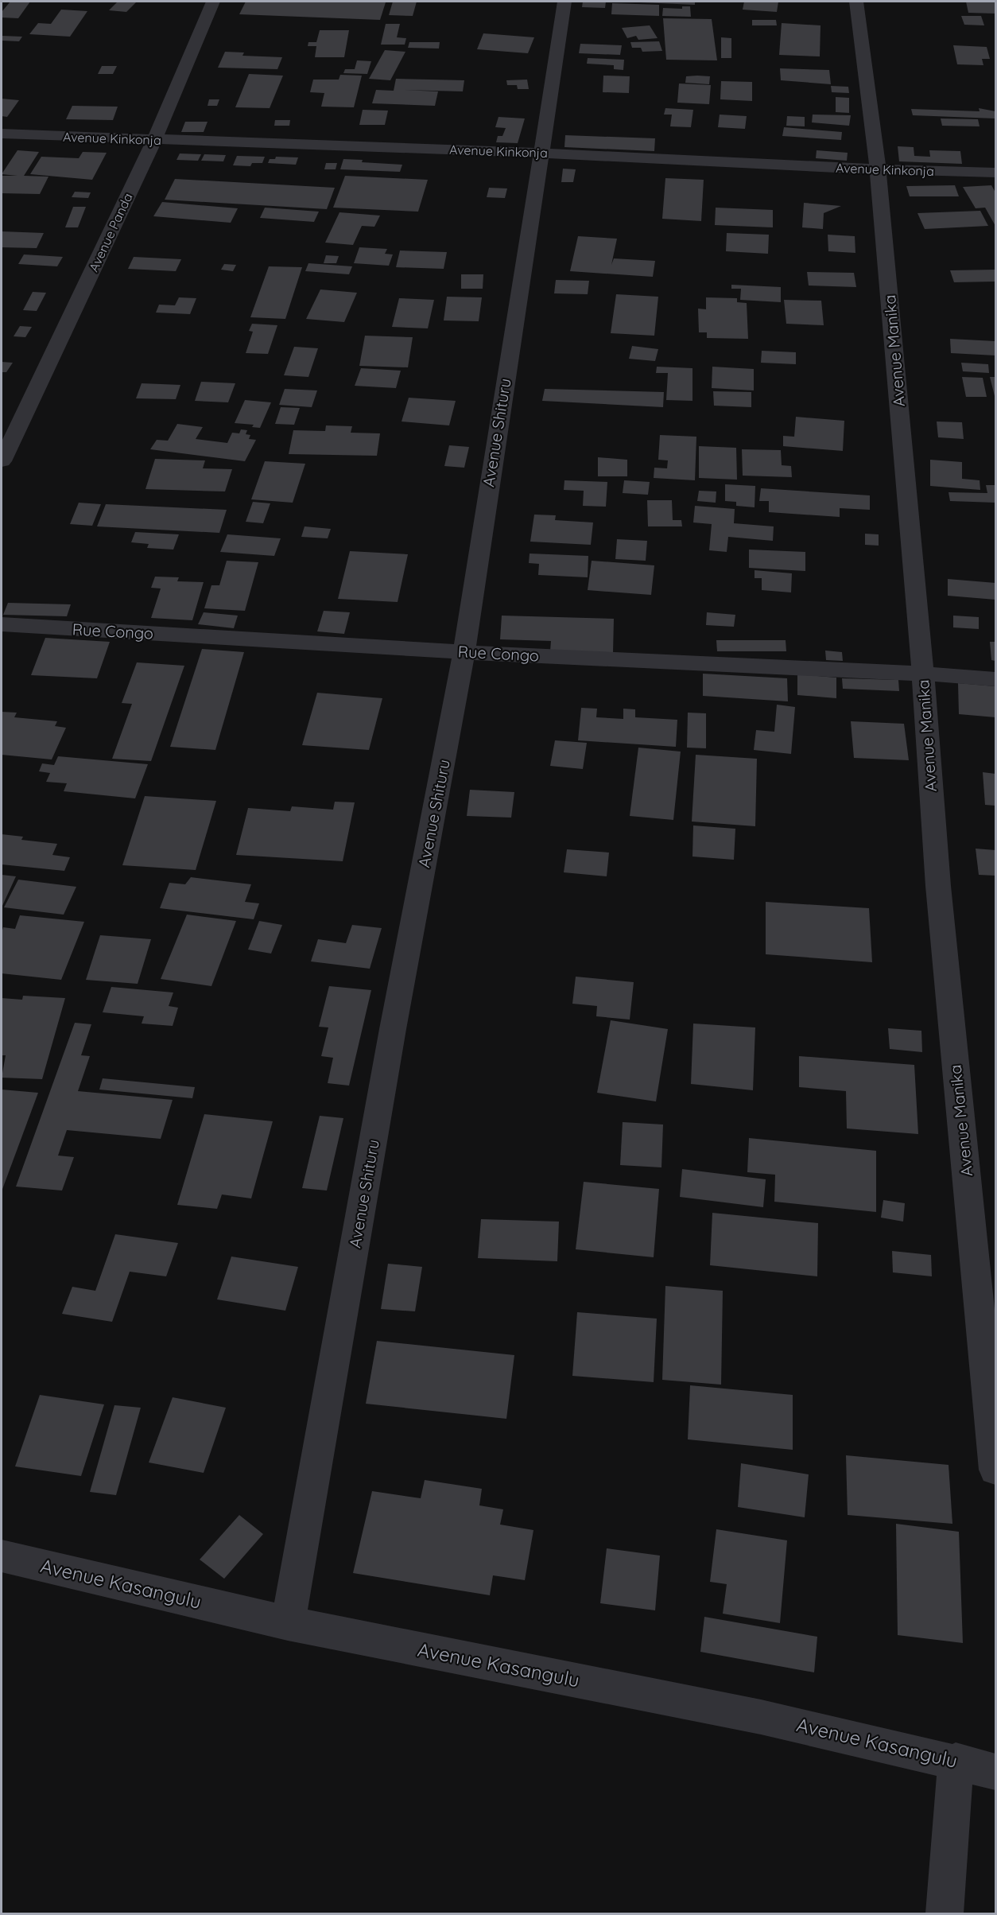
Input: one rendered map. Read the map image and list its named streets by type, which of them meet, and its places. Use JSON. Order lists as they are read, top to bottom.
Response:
{
  "streets": {
    "street": [
      "Avenue Kinkonja",
      "Avenue Panda",
      "Avenue Manika",
      "Avenue Shituru",
      "Rue Congo",
      "Avenue Kasangulu"
    ]
  },
  "crossings": [
    ["Avenue Kinkonja", "Avenue Panda"],
    ["Avenue Kinkonja", "Avenue Manika"],
    ["Avenue Kinkonja", "Avenue Shituru"],
    ["Avenue Manika", "Rue Congo"],
    ["Avenue Shituru", "Rue Congo"],
    ["Avenue Shituru", "Avenue Kasangulu"]
  ]
}
